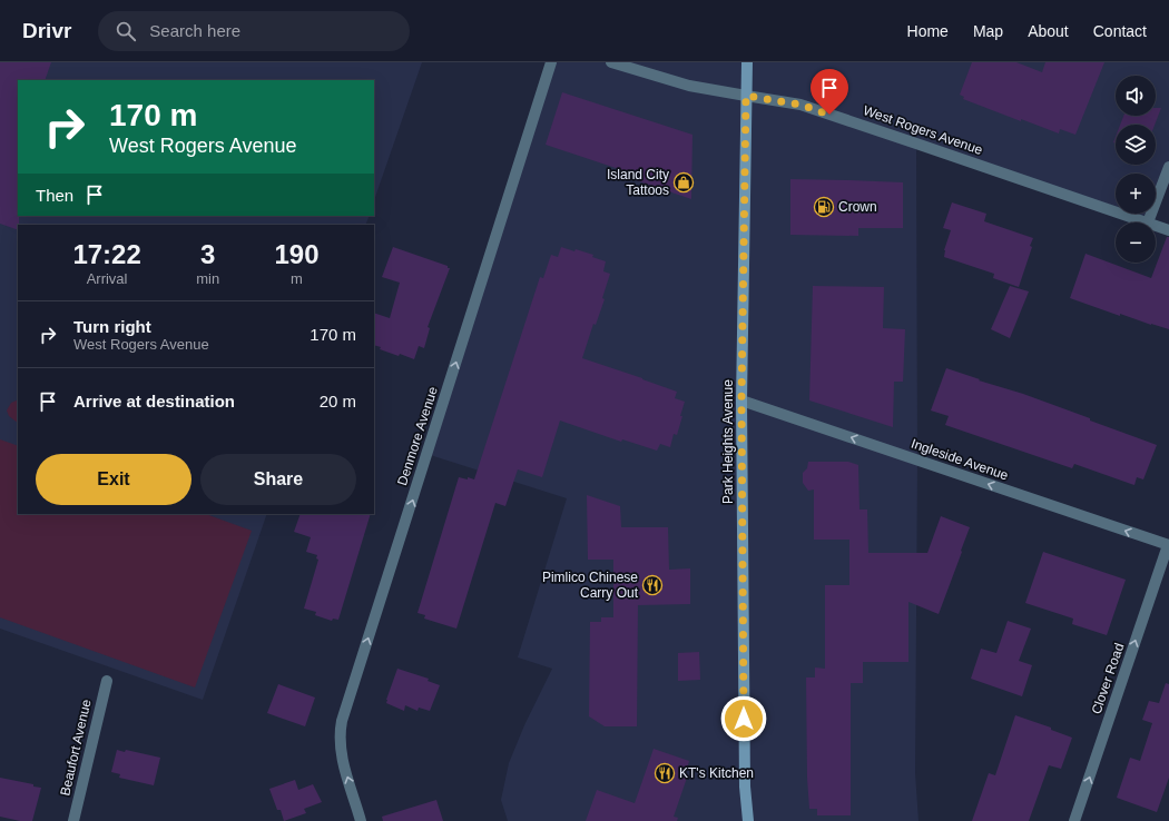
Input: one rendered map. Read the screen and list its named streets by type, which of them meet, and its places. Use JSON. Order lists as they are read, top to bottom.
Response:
{
  "streets": {
    "main road": ["Park Heights Avenue"],
    "street": [
      "West Rogers Avenue",
      "Denmore Avenue",
      "Ingleside Avenue",
      "Clover Road",
      "Beaufort Avenue"
    ]
  },
  "crossings": [
    ["West Rogers Avenue", "Park Heights Avenue"],
    ["Park Heights Avenue", "Ingleside Avenue"],
    ["Ingleside Avenue", "Clover Road"]
  ],
  "one_way": ["Denmore Avenue", "Ingleside Avenue", "Clover Road"],
  "places": {
    "shop": ["Island City Tattoos"],
    "fuel station": ["Crown"],
    "restaurant": ["Pimlico Chinese Carry Out", "KT's Kitchen"]
  },
  "page": {
    "header": "Drivr",
    "search": "Search here",
    "nav": [
      "Home",
      "Map",
      "About",
      "Contact"
    ],
    "map_buttons": ["+", "−"],
    "turn": ["170 m", "West Rogers Avenue"],
    "then": "Then",
    "eta": [
      "17:22",
      "Arrival",
      "3",
      "min",
      "190",
      "m"
    ],
    "list": [
      {
        "name": "Turn right",
        "note": "West Rogers Avenue",
        "value": "170 m"
      },
      {
        "name": "Arrive at destination",
        "value": "20 m"
      }
    ],
    "buttons": ["Exit", "Share"]
  }
}
